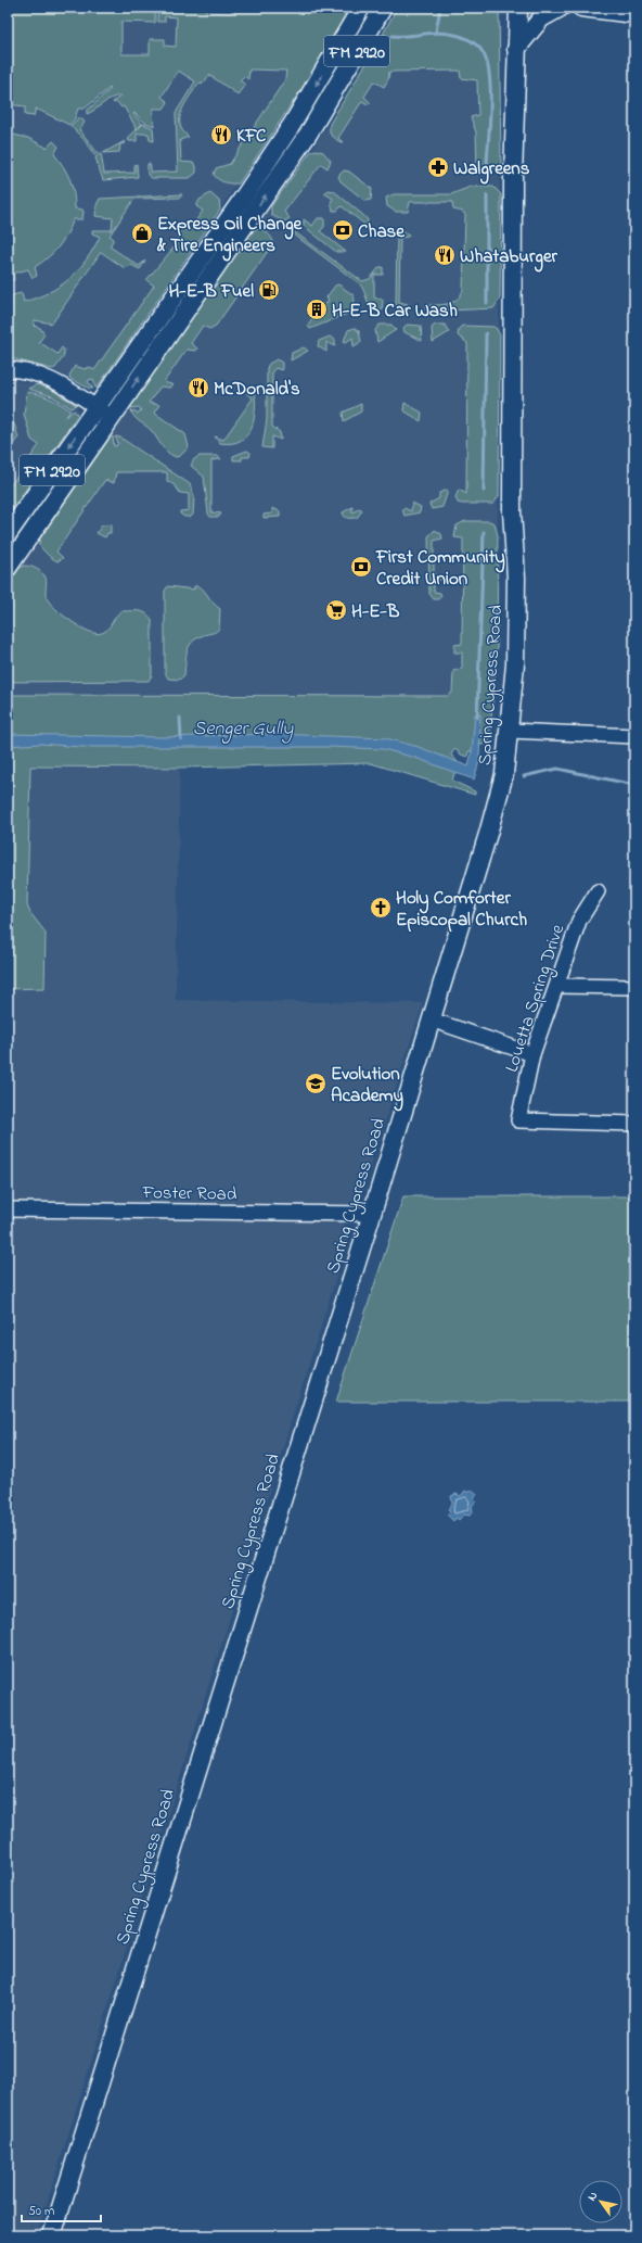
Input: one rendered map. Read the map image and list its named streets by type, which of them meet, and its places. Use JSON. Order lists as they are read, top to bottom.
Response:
{
  "streets": {
    "main road": ["FM 2920", "Spring Cypress Road"],
    "street": ["Louetta Spring Drive", "Foster Road"]
  },
  "crossings": [
    ["Spring Cypress Road", "Foster Road"]
  ],
  "water": ["Senger Gully"],
  "places": {
    "restaurant": ["KFC", "Whataburger", "McDonald's"],
    "pharmacy": ["Walgreens"],
    "bank": ["Chase", "First Community Credit Union"],
    "shop": ["Express Oil Change & Tire Engineers"],
    "fuel station": ["H-E-B Fuel"],
    "building": ["H-E-B Car Wash"],
    "supermarket": ["H-E-B"],
    "church": ["Holy Comforter Episcopal Church"],
    "school or university": ["Evolution Academy"]
  },
  "scale_bar": "50 m",
  "north": "top left"
}
